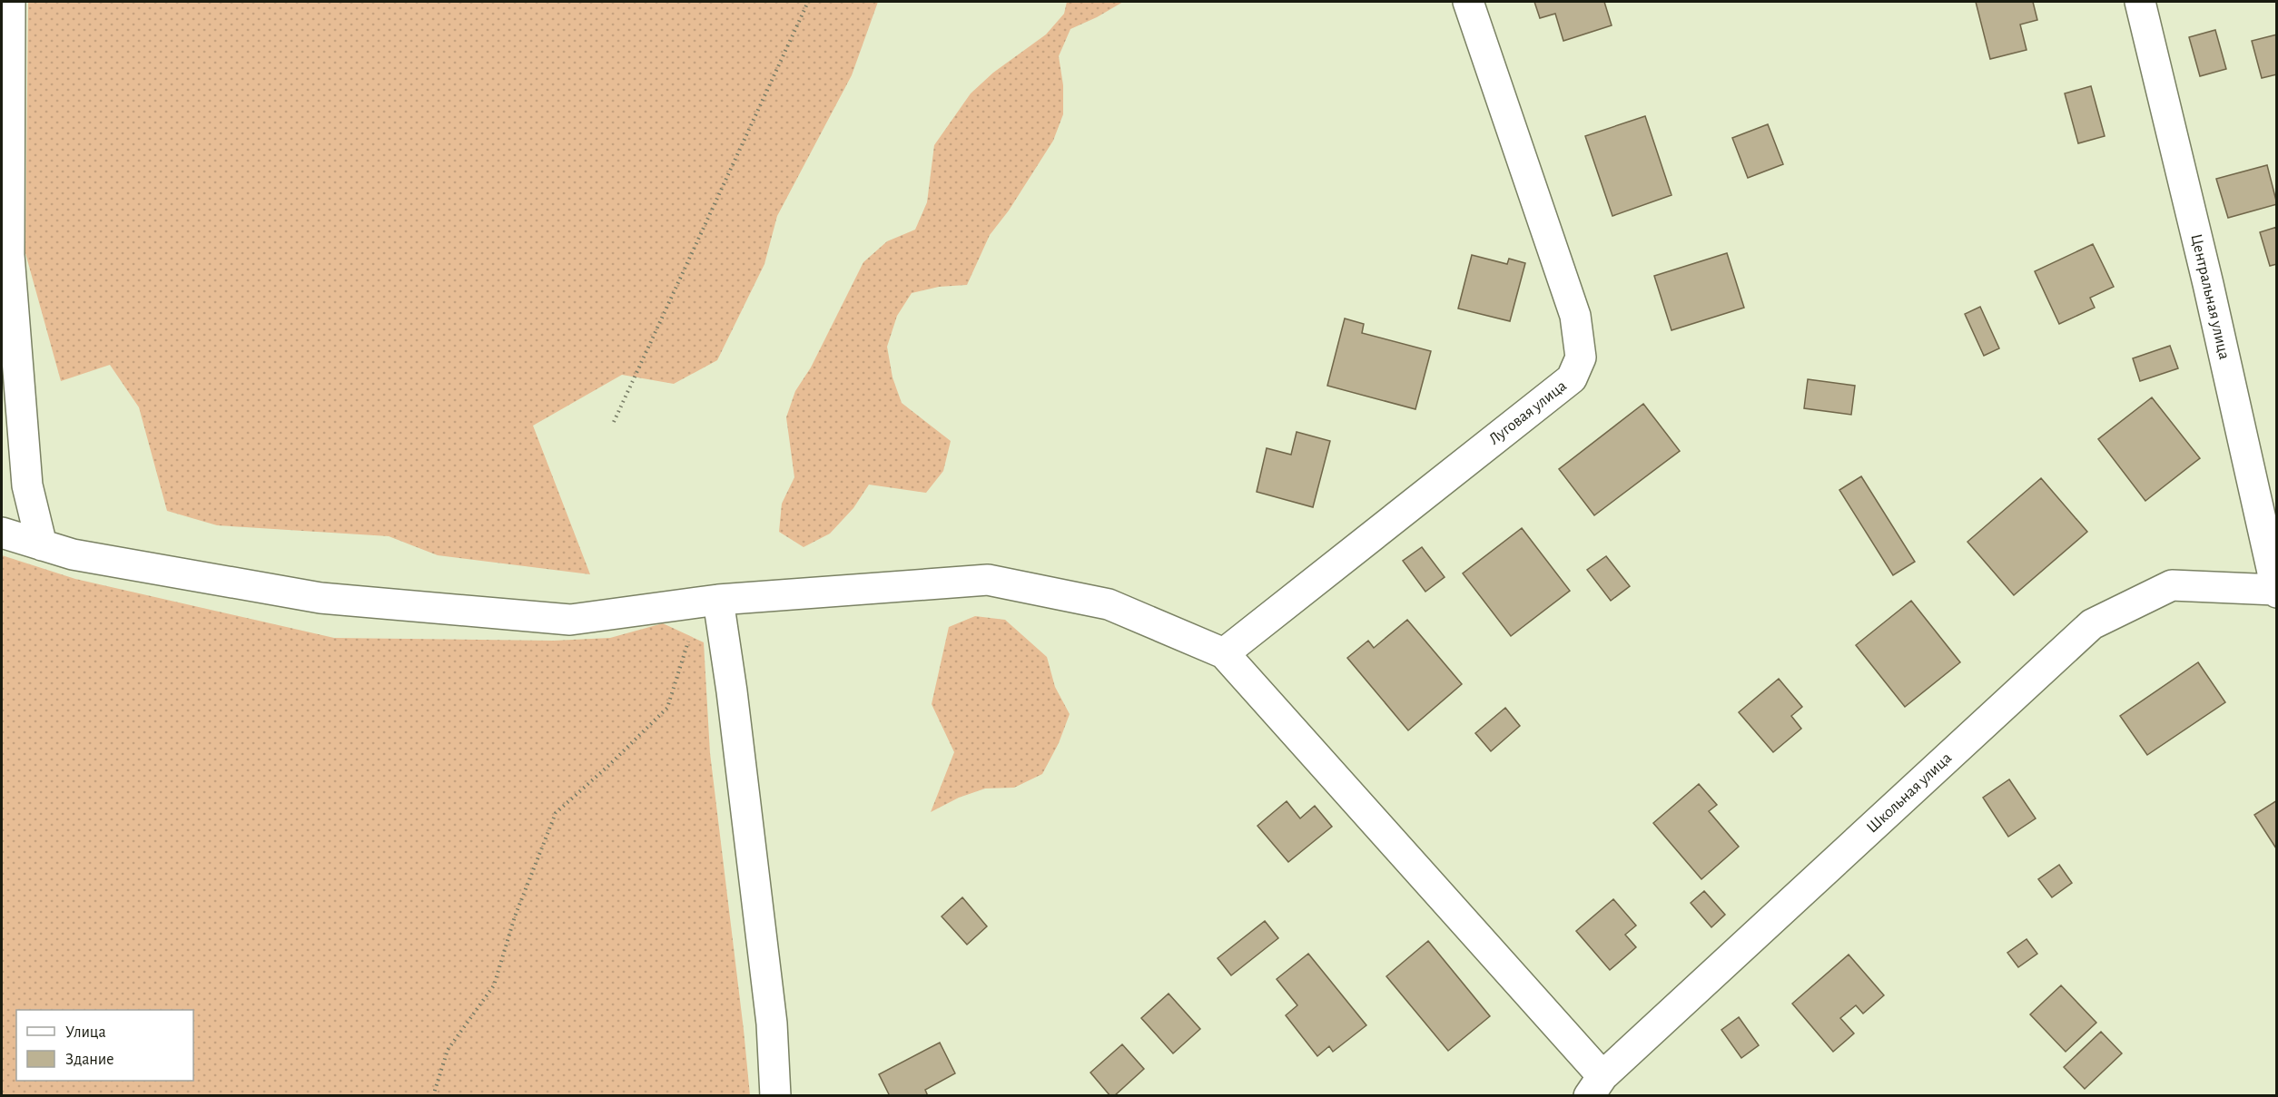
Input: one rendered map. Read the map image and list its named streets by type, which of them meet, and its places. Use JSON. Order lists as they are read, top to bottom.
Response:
{
  "streets": {
    "street": ["Центральная улица", "Луговая улица", "Школьная улица"]
  },
  "crossings": [
    ["Центральная улица", "Школьная улица"]
  ],
  "legend": ["Улица", "Здание"]
}
